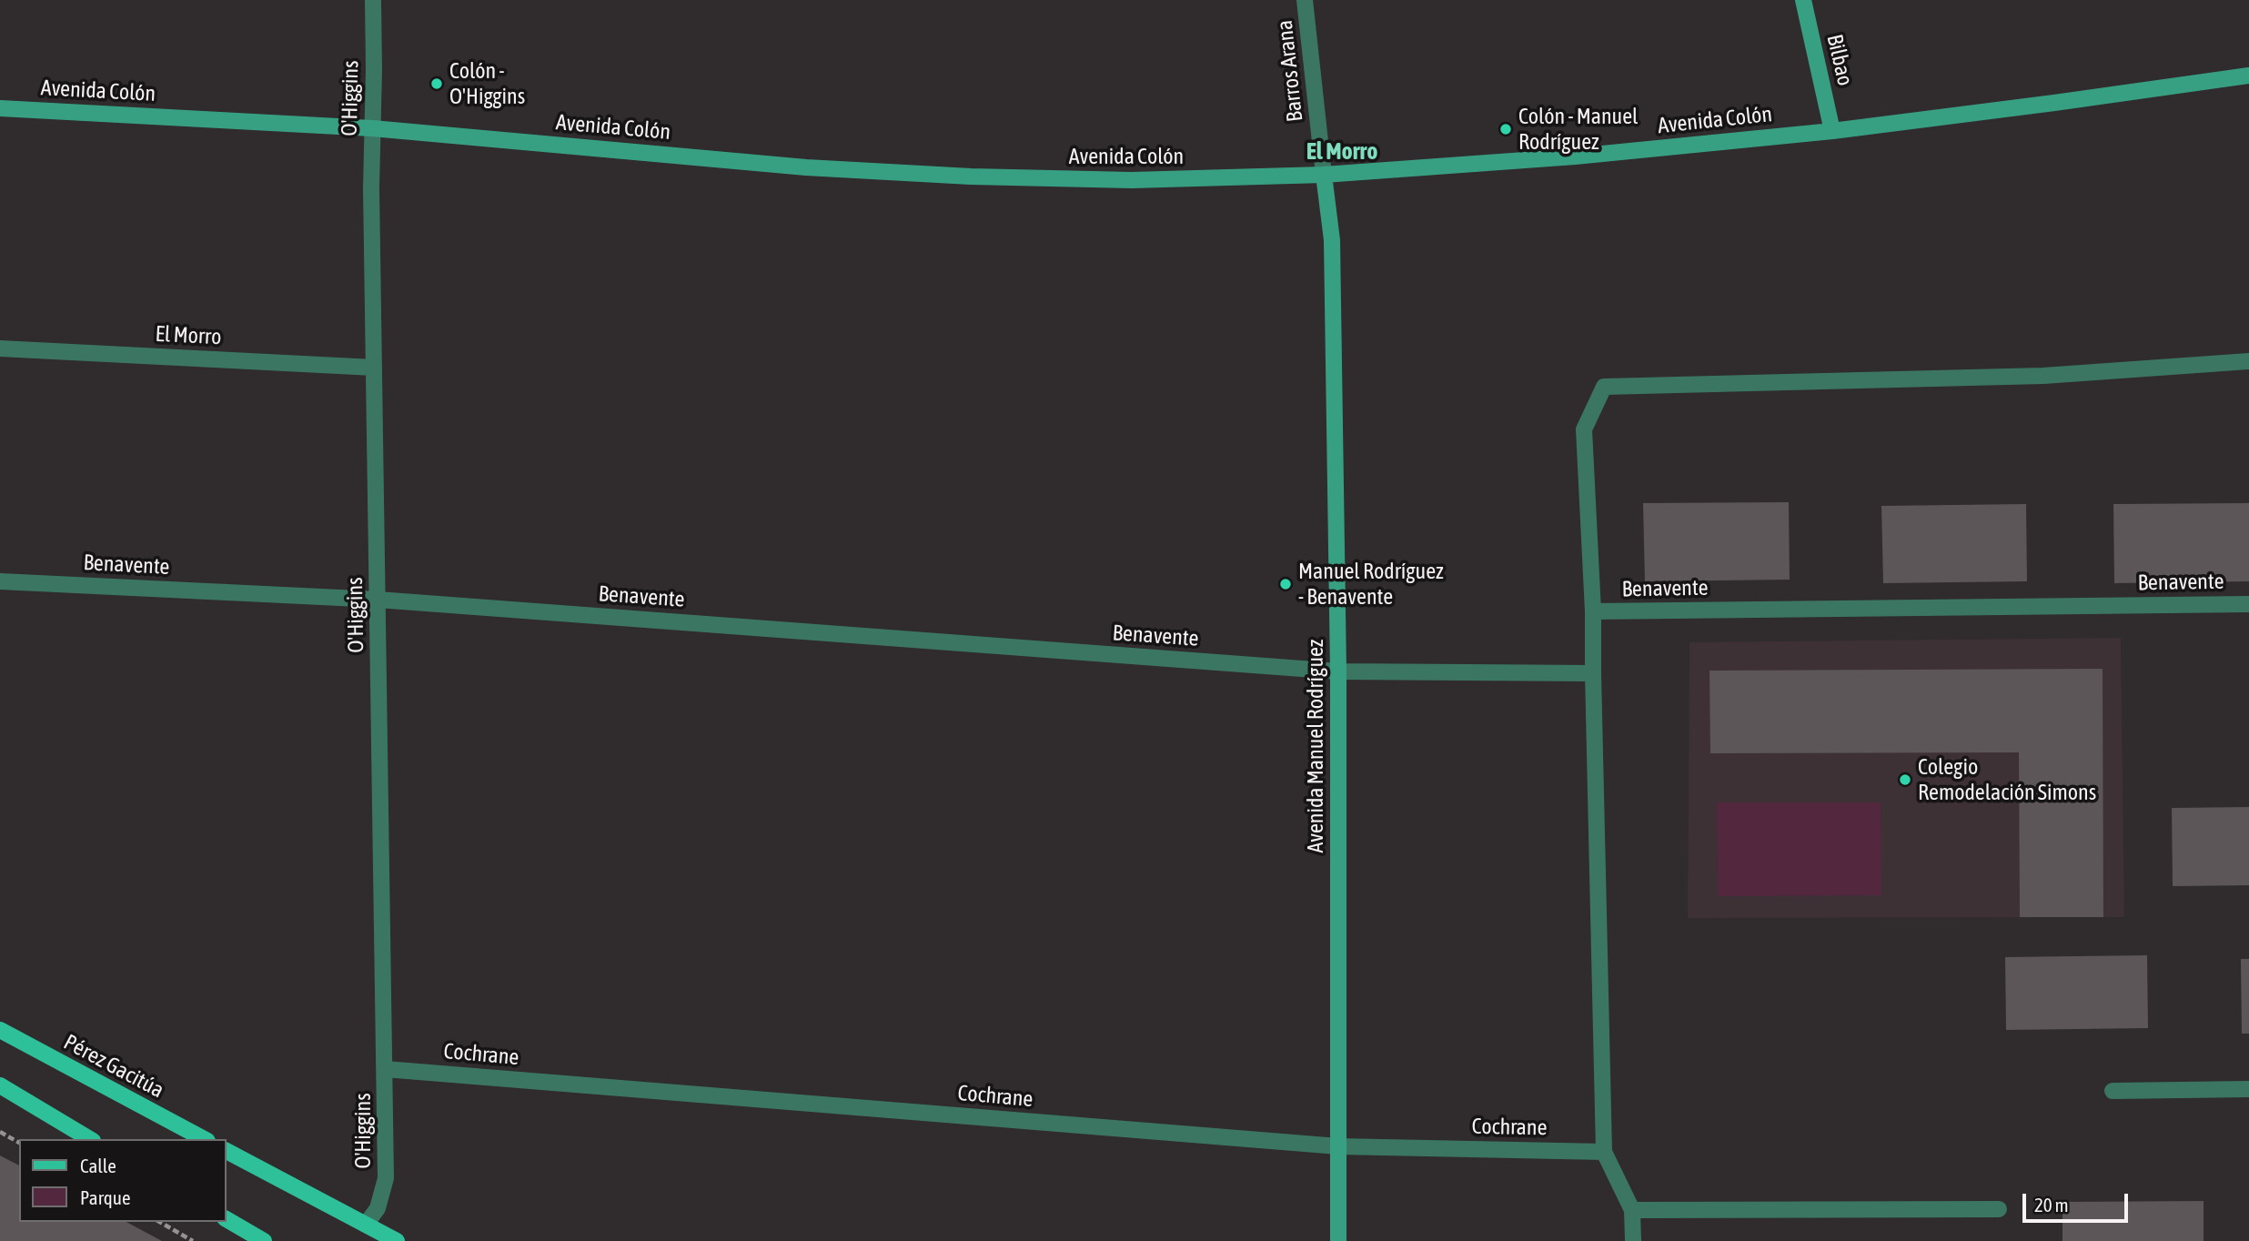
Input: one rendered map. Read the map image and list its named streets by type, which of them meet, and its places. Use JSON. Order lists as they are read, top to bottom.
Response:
{
  "streets": {
    "main road": [
      "Bilbao",
      "Avenida Colón",
      "Avenida Manuel Rodríguez",
      "Pérez Gacitúa"
    ],
    "street": [
      "Barros Arana",
      "O'Higgins",
      "El Morro",
      "Benavente",
      "Cochrane"
    ]
  },
  "crossings": [
    ["Bilbao", "Avenida Colón"],
    ["Barros Arana", "Avenida Colón"],
    ["Barros Arana", "Avenida Manuel Rodríguez"],
    ["Avenida Colón", "O'Higgins"],
    ["Avenida Colón", "Avenida Manuel Rodríguez"],
    ["O'Higgins", "El Morro"],
    ["O'Higgins", "Benavente"],
    ["O'Higgins", "Cochrane"],
    ["Benavente", "Avenida Manuel Rodríguez"],
    ["Avenida Manuel Rodríguez", "Cochrane"]
  ],
  "districts": ["El Morro"],
  "places": [
    "Colón - O'Higgins",
    "Colón - Manuel Rodríguez",
    "Manuel Rodríguez - Benavente",
    "Colegio Remodelación Simons"
  ],
  "legend": ["Calle", "Parque"],
  "scale_bar": "20 m"
}
